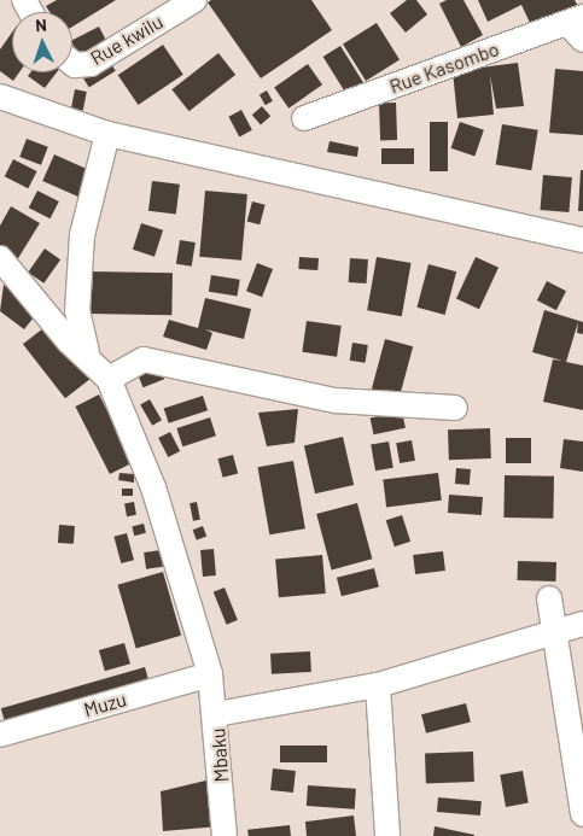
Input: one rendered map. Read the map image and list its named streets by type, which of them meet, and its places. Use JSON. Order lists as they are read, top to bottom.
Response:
{
  "streets": {
    "street": [
      "Rue kwilu",
      "Rue Kasombo",
      "Muzu",
      "Mbaku"
    ]
  },
  "crossings": [
    ["Muzu", "Mbaku"]
  ],
  "north": "top"
}
